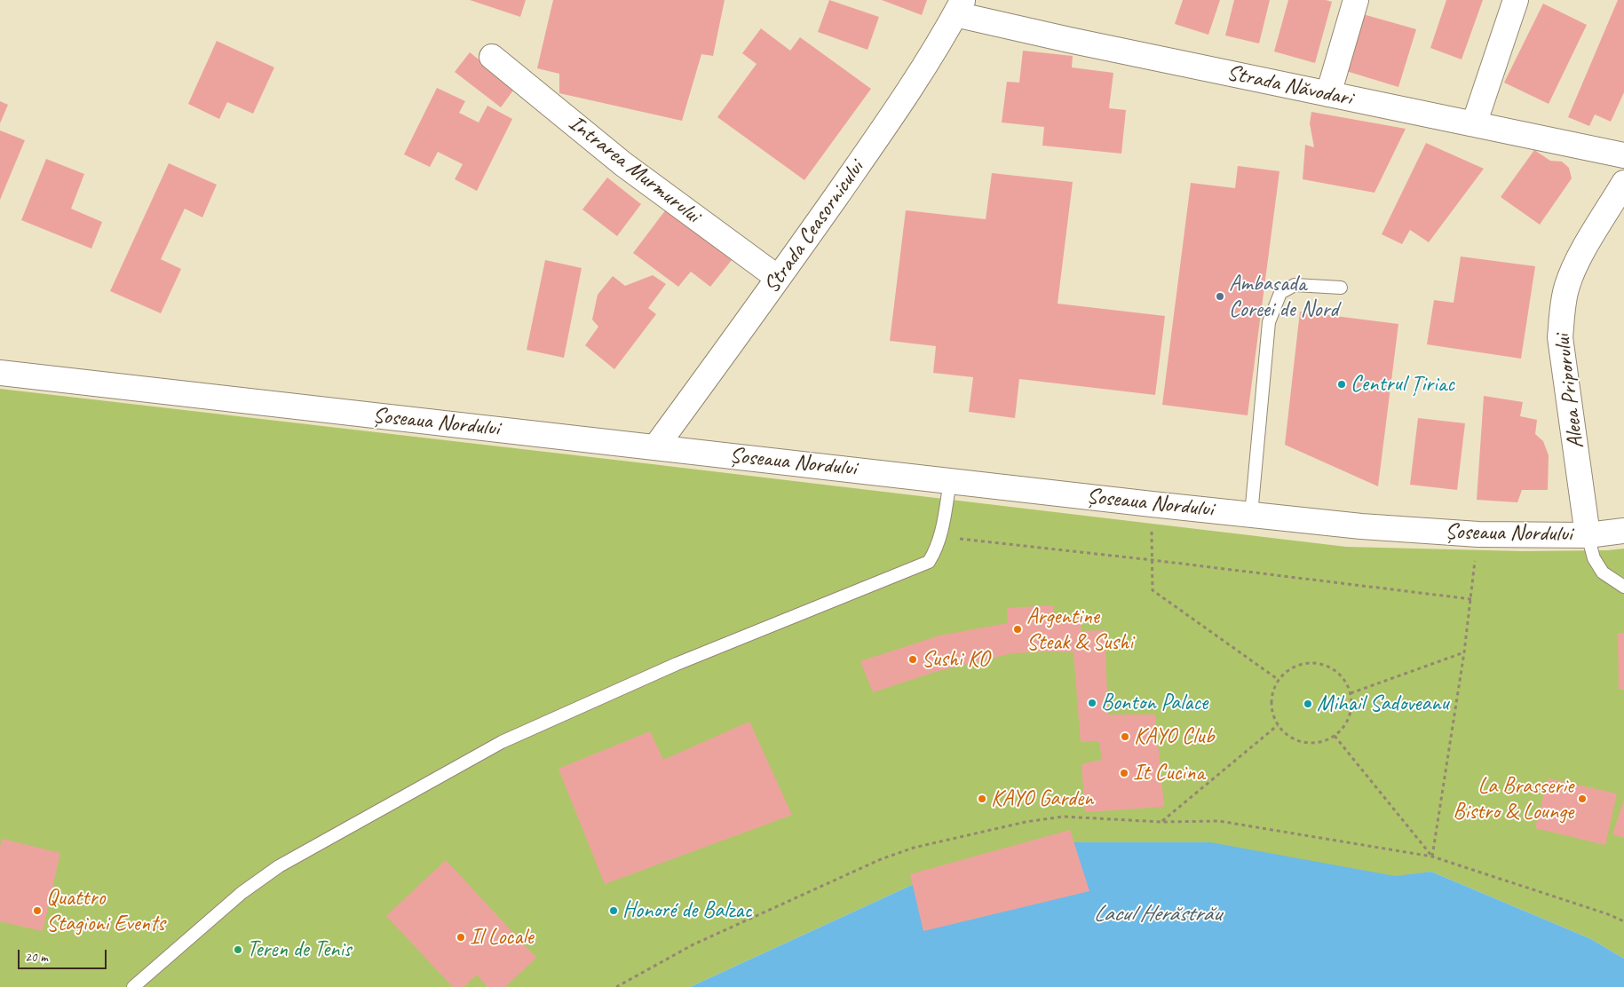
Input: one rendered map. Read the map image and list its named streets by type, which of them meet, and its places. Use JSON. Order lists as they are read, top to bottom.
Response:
{
  "streets": {
    "street": [
      "Strada Năvodari",
      "Intrarea Murmurului",
      "Strada Ceasornicului",
      "Aleea Priporului",
      "Șoseaua Nordului"
    ]
  },
  "crossings": [
    ["Strada Năvodari", "Strada Ceasornicului"],
    ["Intrarea Murmurului", "Strada Ceasornicului"],
    ["Strada Ceasornicului", "Șoseaua Nordului"],
    ["Aleea Priporului", "Șoseaua Nordului"]
  ],
  "water": ["Lacul Herăstrău"],
  "places": [
    "Ambasada Coreei de Nord",
    "Centrul Țiriac",
    "Argentine Steak & Sushi",
    "Sushi KO",
    "Bonton Palace",
    "Mihail Sadoveanu",
    "KAYO Club",
    "It Cucina",
    "KAYO Garden",
    "La Brasserie Bistro & Lounge",
    "Quattro Stagioni Events",
    "Honoré de Balzac",
    "Il Locale",
    "Teren de Tenis"
  ],
  "scale_bar": "20 m"
}
